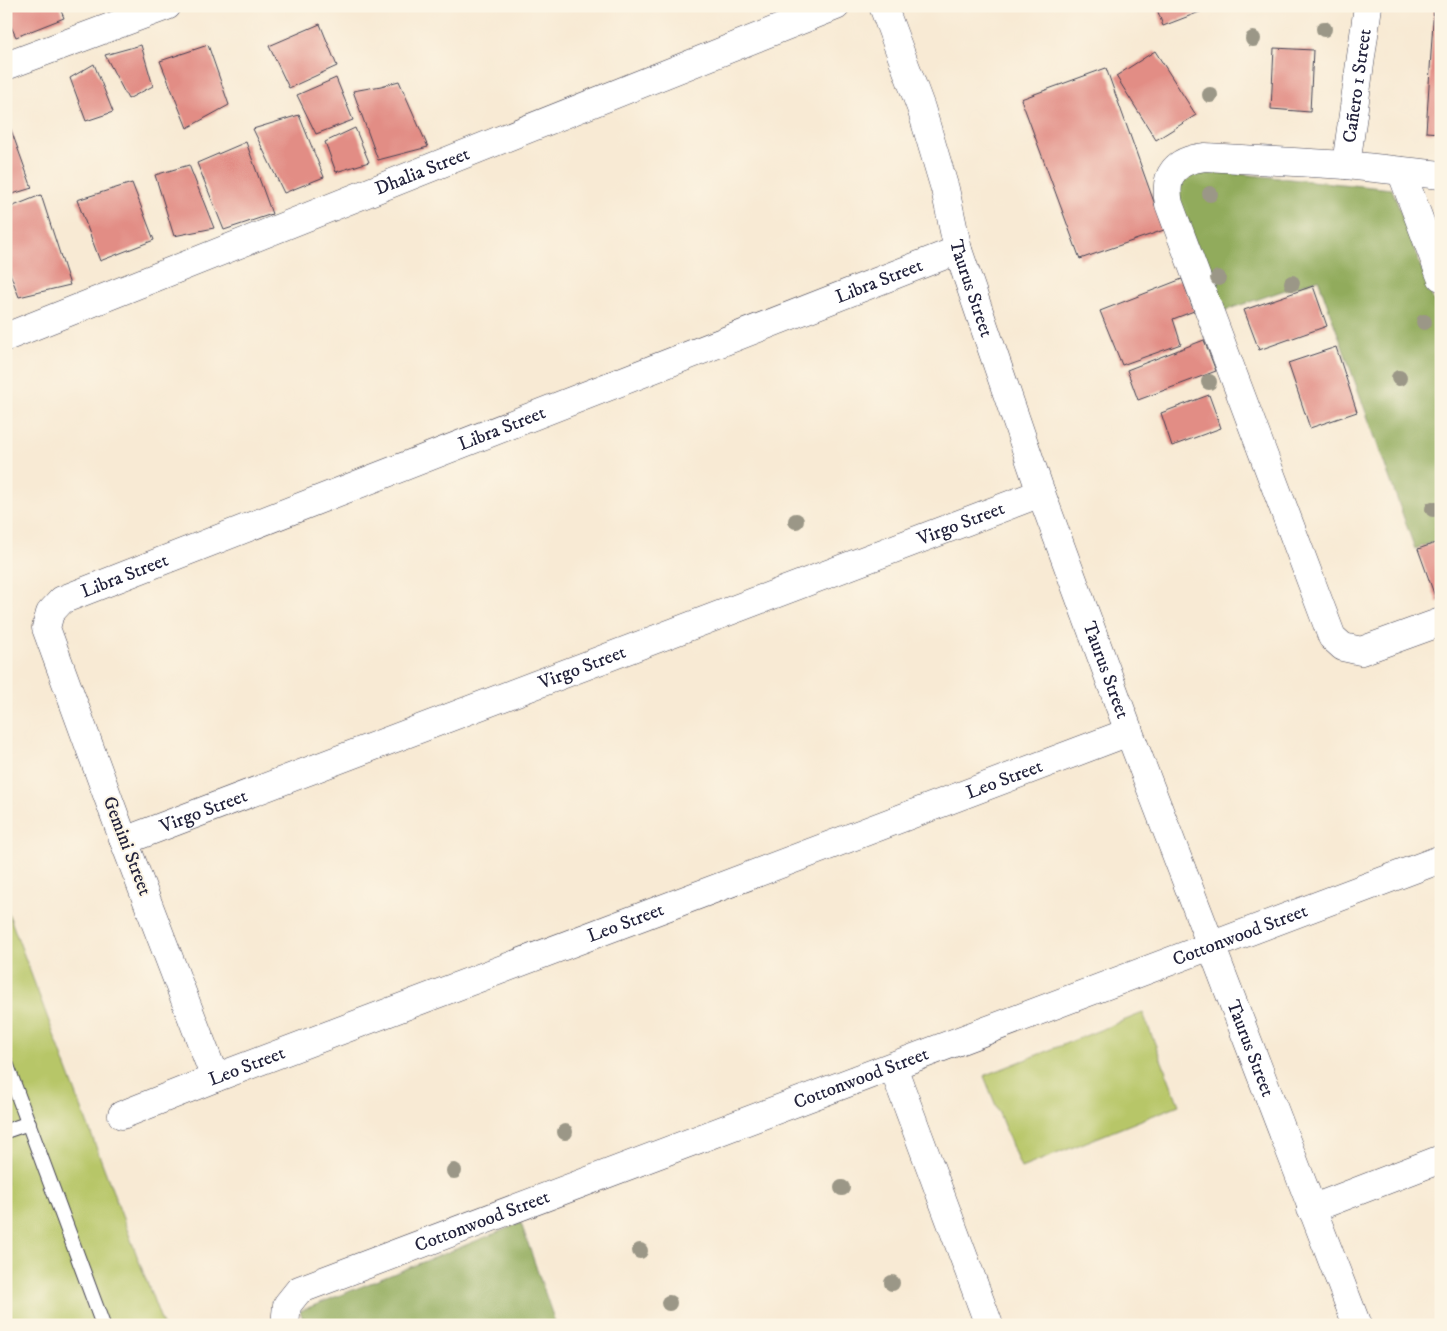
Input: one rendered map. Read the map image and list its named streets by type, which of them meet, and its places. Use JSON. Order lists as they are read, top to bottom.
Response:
{
  "streets": {
    "street": [
      "Cañero 1 Street",
      "Dhalia Street",
      "Libra Street",
      "Taurus Street",
      "Virgo Street",
      "Leo Street",
      "Gemini Street",
      "Cottonwood Street"
    ]
  },
  "crossings": [
    ["Libra Street", "Taurus Street"],
    ["Libra Street", "Gemini Street"],
    ["Taurus Street", "Virgo Street"],
    ["Taurus Street", "Leo Street"],
    ["Taurus Street", "Cottonwood Street"],
    ["Virgo Street", "Gemini Street"],
    ["Leo Street", "Gemini Street"]
  ]
}
